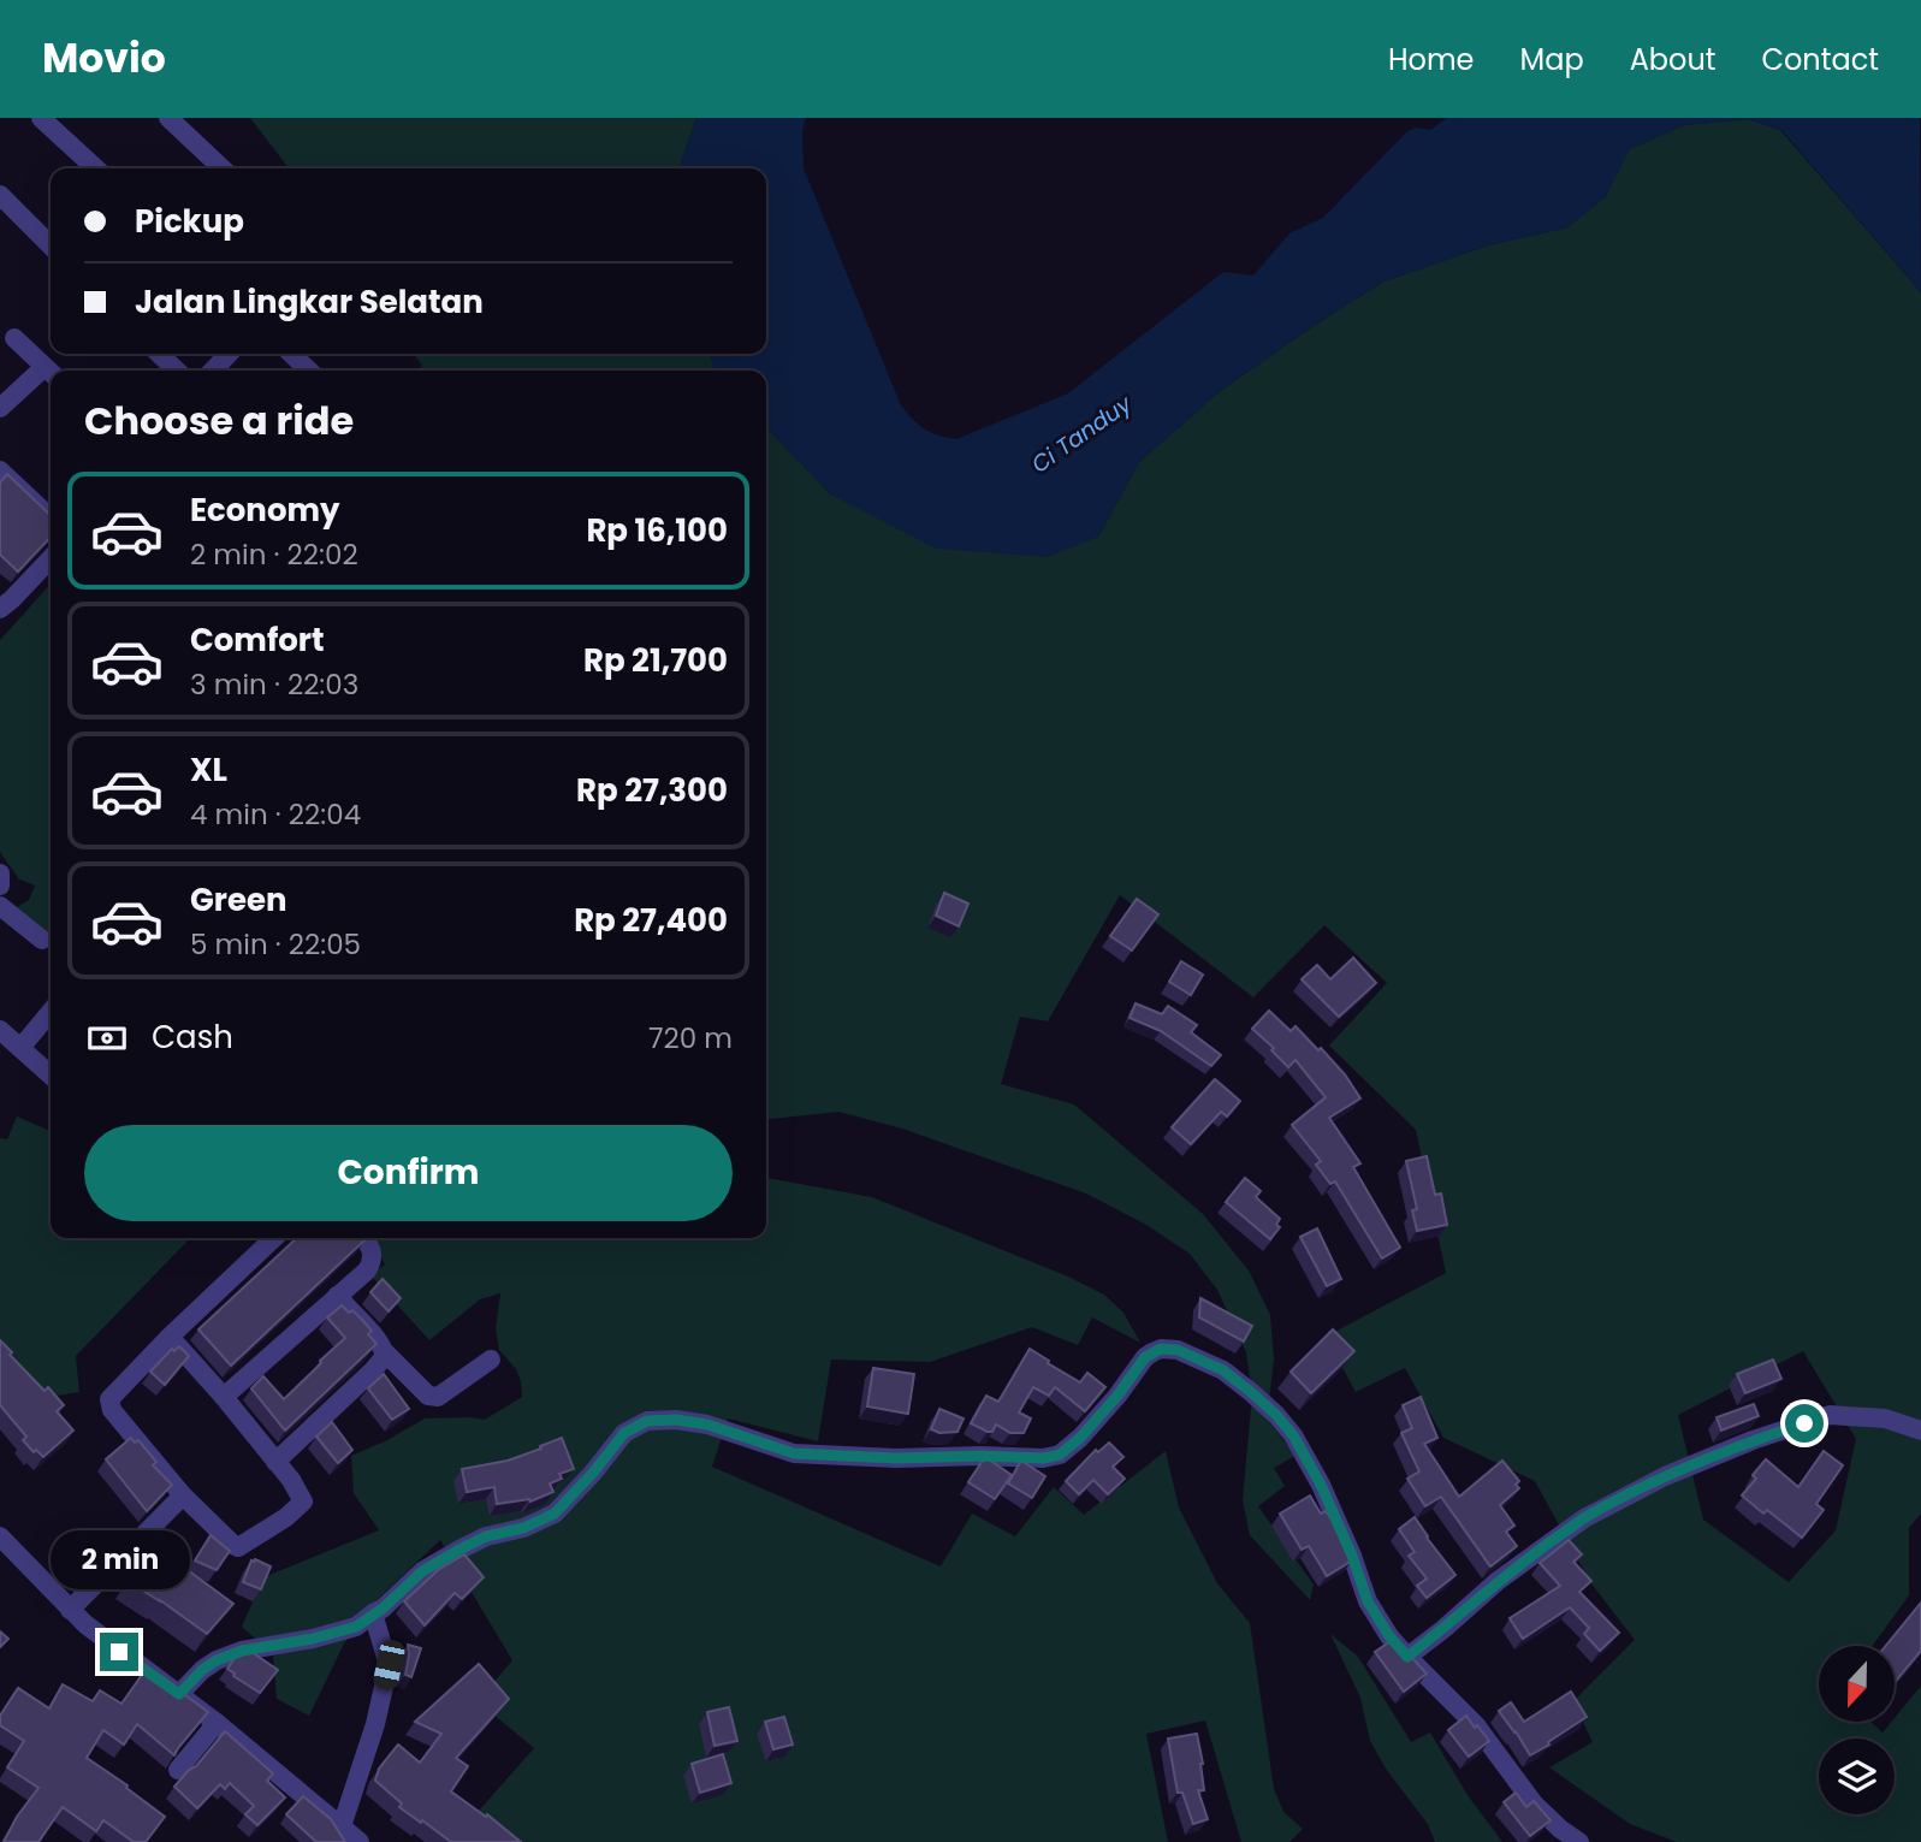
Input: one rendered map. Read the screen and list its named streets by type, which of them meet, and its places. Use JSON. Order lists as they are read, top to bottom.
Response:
{
  "water": ["Ci Tanduy"],
  "north": "bottom",
  "page": {
    "header": "Movio",
    "nav": [
      "Home",
      "Map",
      "About",
      "Contact"
    ],
    "banner": ["Pickup", "Jalan Lingkar Selatan"],
    "heading": "Choose a ride",
    "list": [
      {
        "name": "Economy",
        "note": "2 min · 22:02",
        "value": "Rp 16,100"
      },
      {
        "name": "Comfort",
        "note": "3 min · 22:03",
        "value": "Rp 21,700"
      },
      {
        "name": "XL",
        "note": "4 min · 22:04",
        "value": "Rp 27,300"
      },
      {
        "name": "Green",
        "note": "5 min · 22:05",
        "value": "Rp 27,400"
      }
    ],
    "pay": ["Cash", "720 m"],
    "buttons": "Confirm",
    "bubble": "2 min"
  }
}
